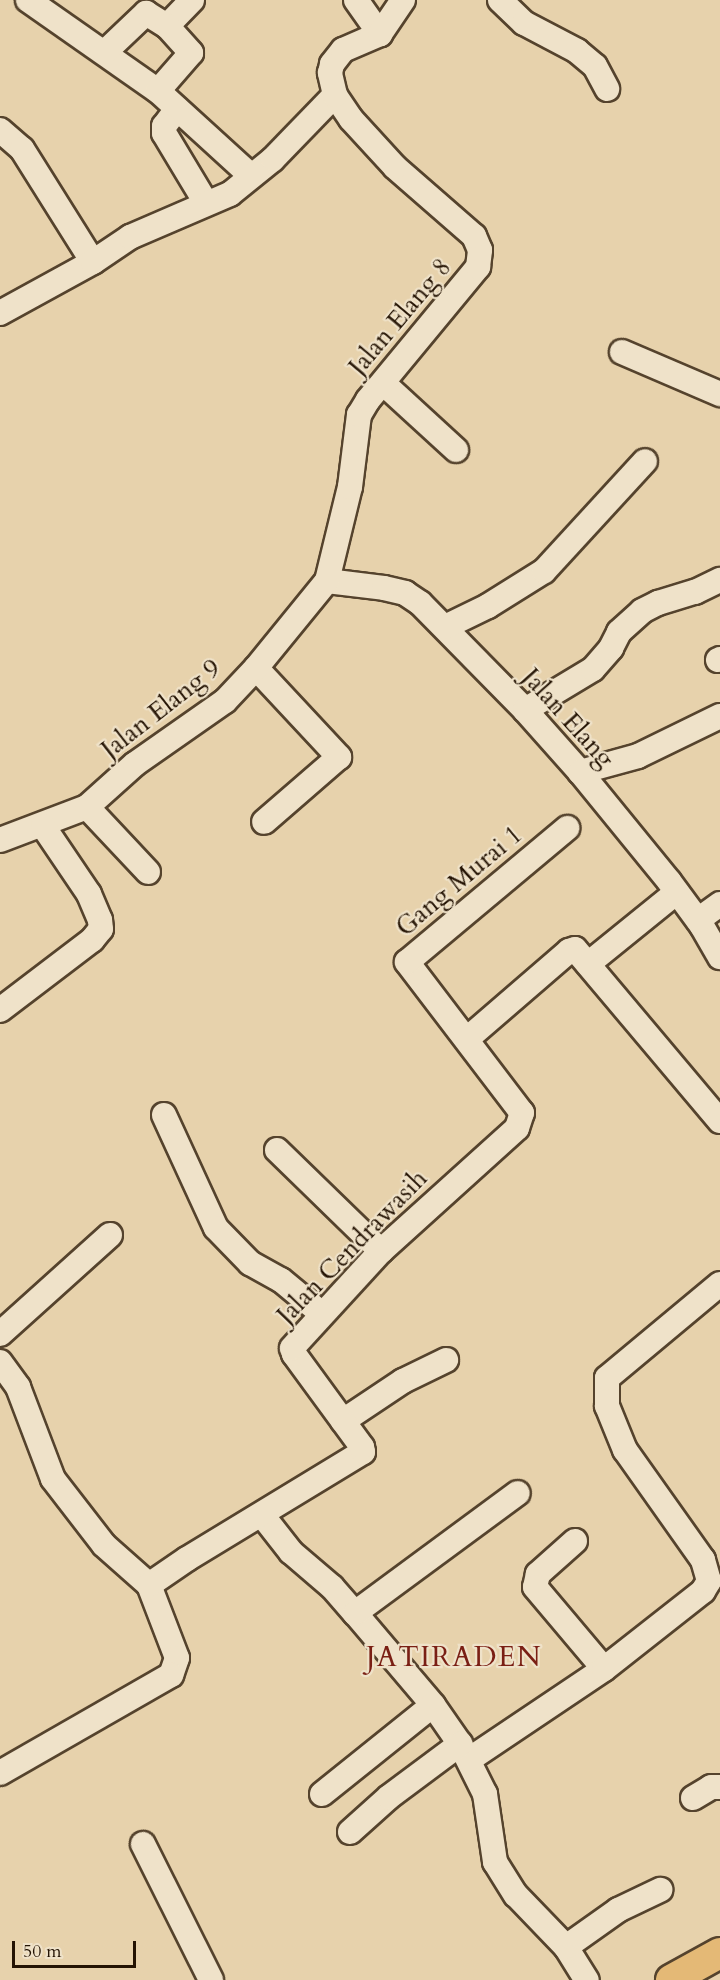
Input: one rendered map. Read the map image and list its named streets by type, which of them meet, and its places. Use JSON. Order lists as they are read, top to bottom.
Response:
{
  "streets": {
    "street": [
      "Jalan Elang 8",
      "Jalan Elang 9",
      "Jalan Elang",
      "Gang Murai 1",
      "Jalan Cendrawasih"
    ]
  },
  "crossings": [
    ["Jalan Elang 8", "Jalan Elang 9"],
    ["Jalan Elang 8", "Jalan Elang"],
    ["Jalan Elang 9", "Jalan Elang"],
    ["Gang Murai 1", "Jalan Cendrawasih"]
  ],
  "districts": ["JATIRADEN"],
  "scale_bar": "50 m"
}
